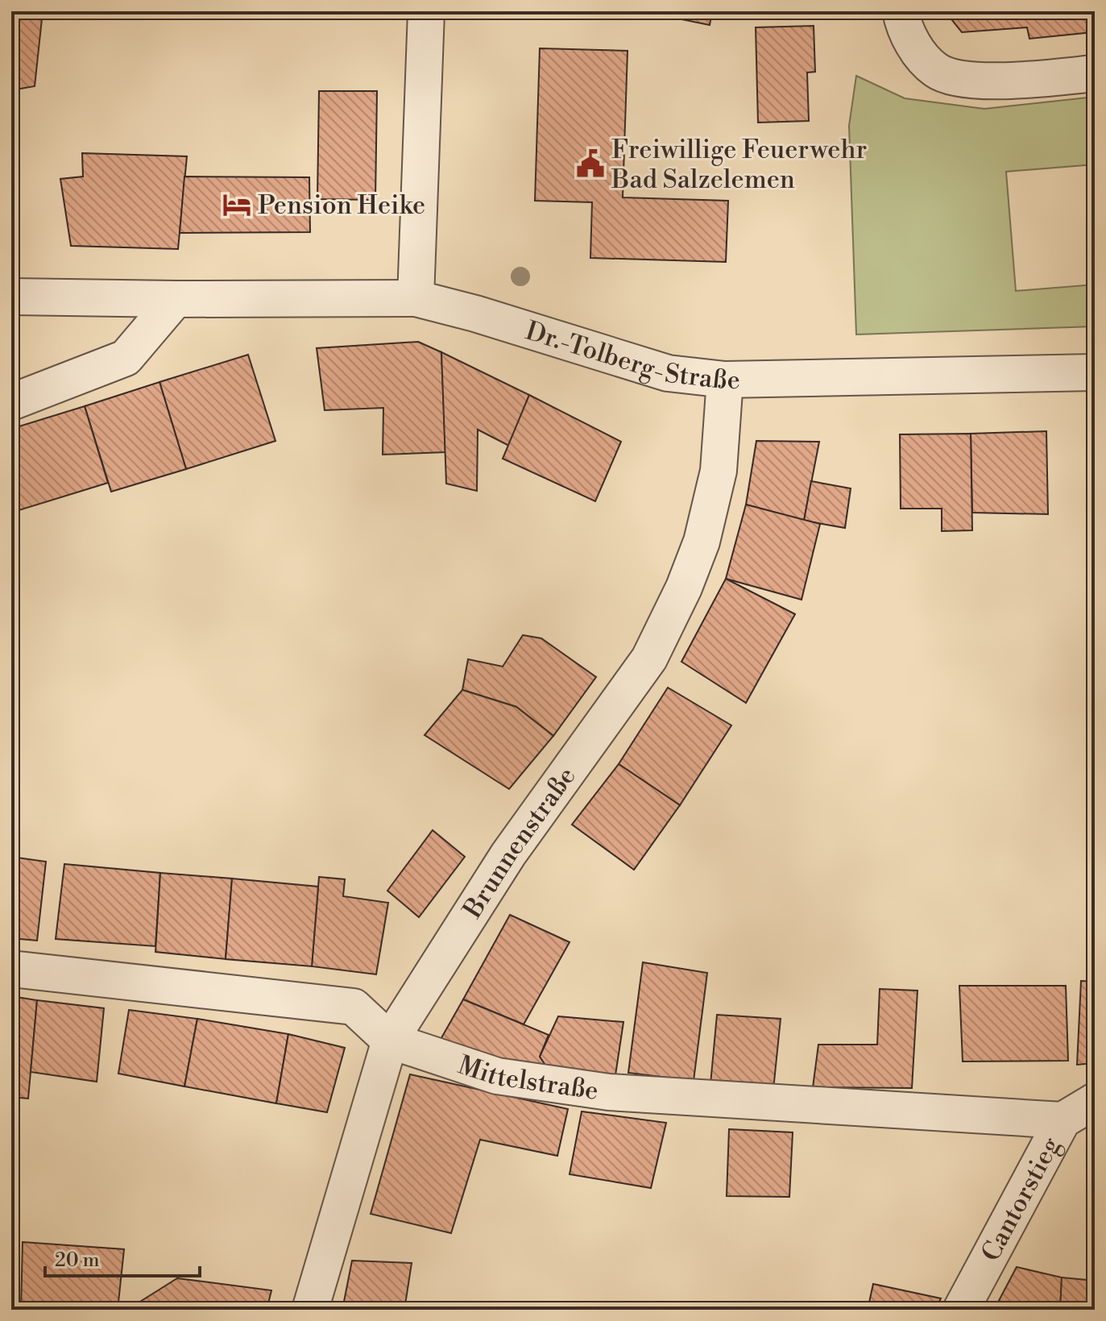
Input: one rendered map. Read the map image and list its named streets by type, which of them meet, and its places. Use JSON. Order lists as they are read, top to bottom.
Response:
{
  "streets": {
    "street": [
      "Dr.-Tolberg-Straße",
      "Brunnenstraße",
      "Mittelstraße",
      "Cantorstieg"
    ]
  },
  "crossings": [
    ["Dr.-Tolberg-Straße", "Brunnenstraße"],
    ["Brunnenstraße", "Mittelstraße"],
    ["Mittelstraße", "Cantorstieg"]
  ],
  "places": {
    "public building": ["Freiwillige Feuerwehr Bad Salzelemen"],
    "hotel": ["Pension Heike"]
  },
  "scale_bar": "20 m"
}
